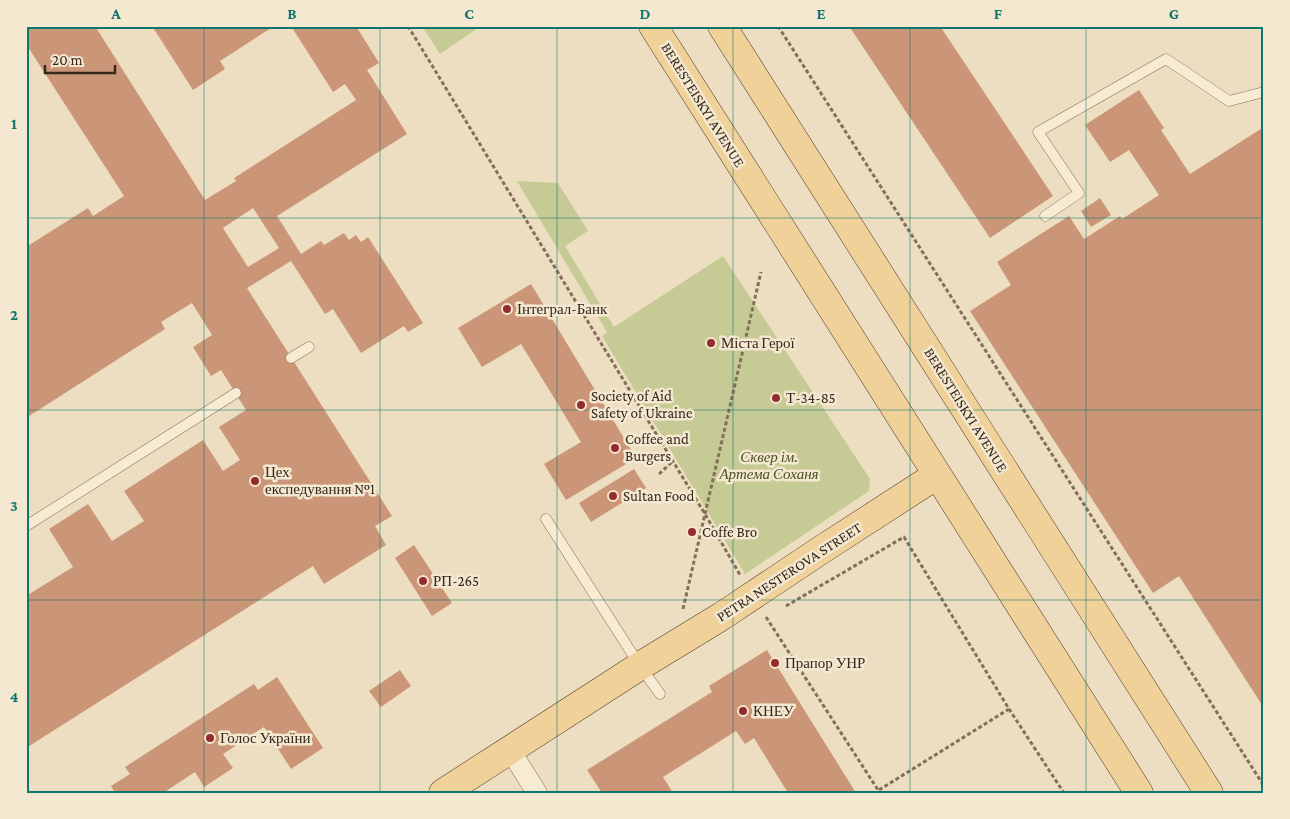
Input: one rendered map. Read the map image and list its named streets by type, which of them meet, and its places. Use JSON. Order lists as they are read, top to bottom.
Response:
{
  "streets": {
    "main road": ["BERESTEISKYI AVENUE", "PETRA NESTEROVA STREET"]
  },
  "crossings": [
    ["BERESTEISKYI AVENUE", "PETRA NESTEROVA STREET"]
  ],
  "parks": ["Сквер ім. Артема Соханя"],
  "places": [
    "Інтеграл-Банк",
    "Міста Герої",
    "Т-34-85",
    "Society of Aid Safety of Ukraine",
    "Coffee and Burgers",
    "Цех експедування №1",
    "Sultan Food",
    "Coffe Bro",
    "РП-265",
    "Прапор УНР",
    "КНЕУ",
    "Голос України"
  ],
  "scale_bar": "20 m",
  "grid": {
    "columns": [
      "A",
      "B",
      "C",
      "D",
      "E",
      "F",
      "G"
    ],
    "rows": [
      "1",
      "2",
      "3",
      "4"
    ]
  }
}
